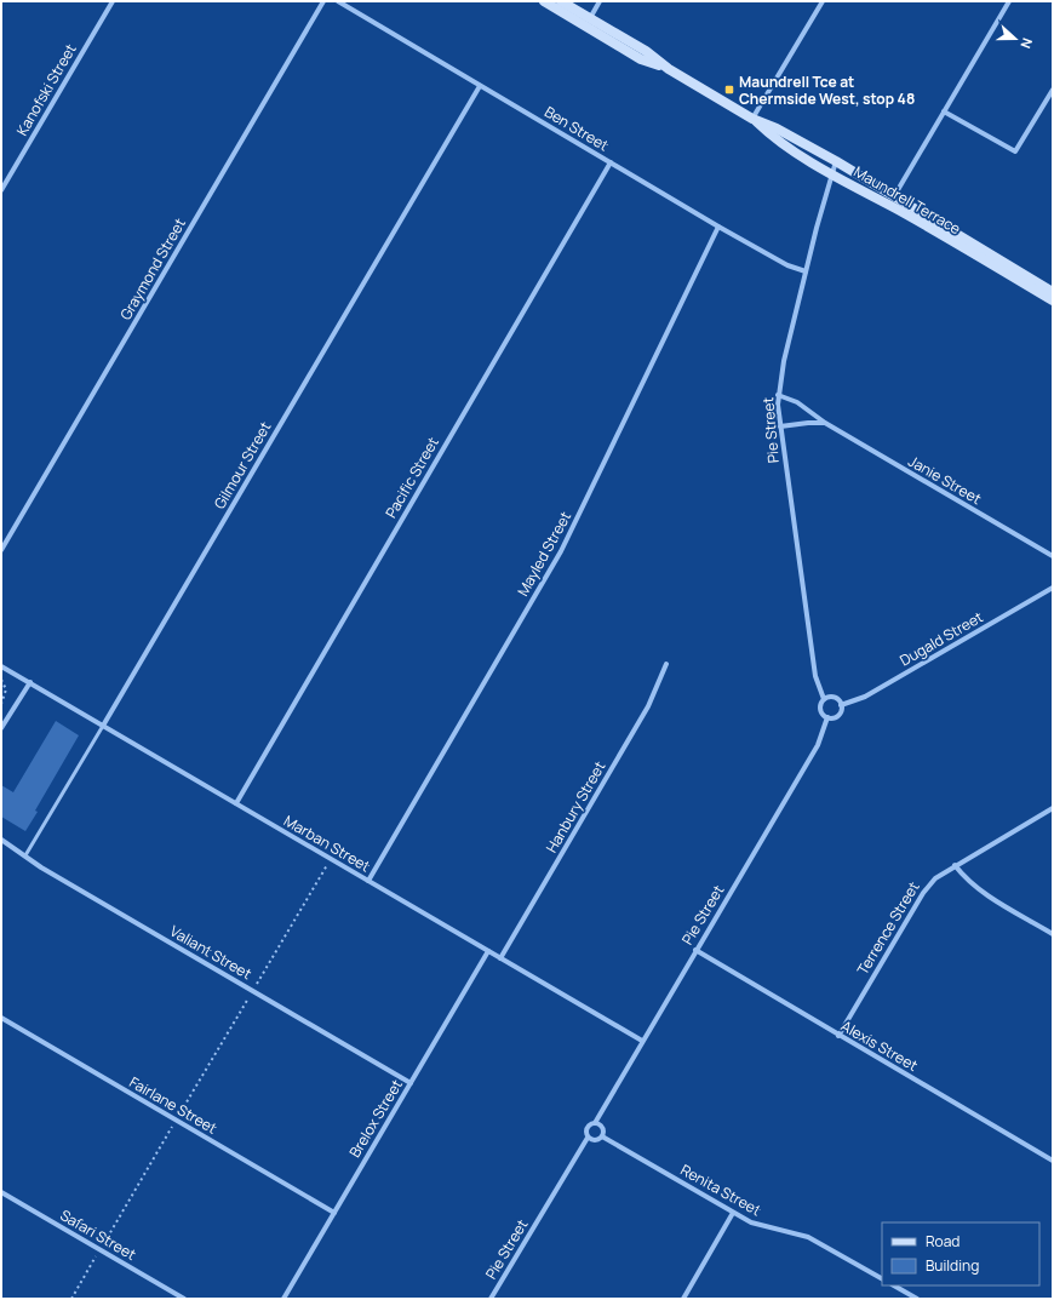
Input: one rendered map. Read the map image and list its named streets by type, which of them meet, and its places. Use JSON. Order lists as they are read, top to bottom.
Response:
{
  "streets": {
    "main road": ["Maundrell Terrace"],
    "street": [
      "Kanofski Street",
      "Ben Street",
      "Graymond Street",
      "Pie Street",
      "Gilmour Street",
      "Pacific Street",
      "Janie Street",
      "Mayled Street",
      "Dugald Street",
      "Hanbury Street",
      "Marban Street",
      "Terrence Street",
      "Valiant Street",
      "Alexis Street",
      "Fairlane Street",
      "Brelox Street",
      "Renita Street",
      "Safari Street"
    ]
  },
  "crossings": [
    ["Ben Street", "Pie Street"],
    ["Ben Street", "Gilmour Street"],
    ["Ben Street", "Pacific Street"],
    ["Ben Street", "Mayled Street"],
    ["Maundrell Terrace", "Pie Street"],
    ["Pie Street", "Janie Street"],
    ["Pie Street", "Dugald Street"],
    ["Pie Street", "Marban Street"],
    ["Pie Street", "Alexis Street"],
    ["Pie Street", "Renita Street"],
    ["Gilmour Street", "Marban Street"],
    ["Gilmour Street", "Valiant Street"],
    ["Pacific Street", "Marban Street"],
    ["Mayled Street", "Marban Street"],
    ["Hanbury Street", "Marban Street"],
    ["Marban Street", "Brelox Street"],
    ["Terrence Street", "Alexis Street"],
    ["Valiant Street", "Brelox Street"],
    ["Fairlane Street", "Brelox Street"]
  ],
  "places": {
    "transit": ["Maundrell Tce at Chermside West, stop 48"]
  },
  "legend": ["Road", "Building"],
  "north": "right"
}
